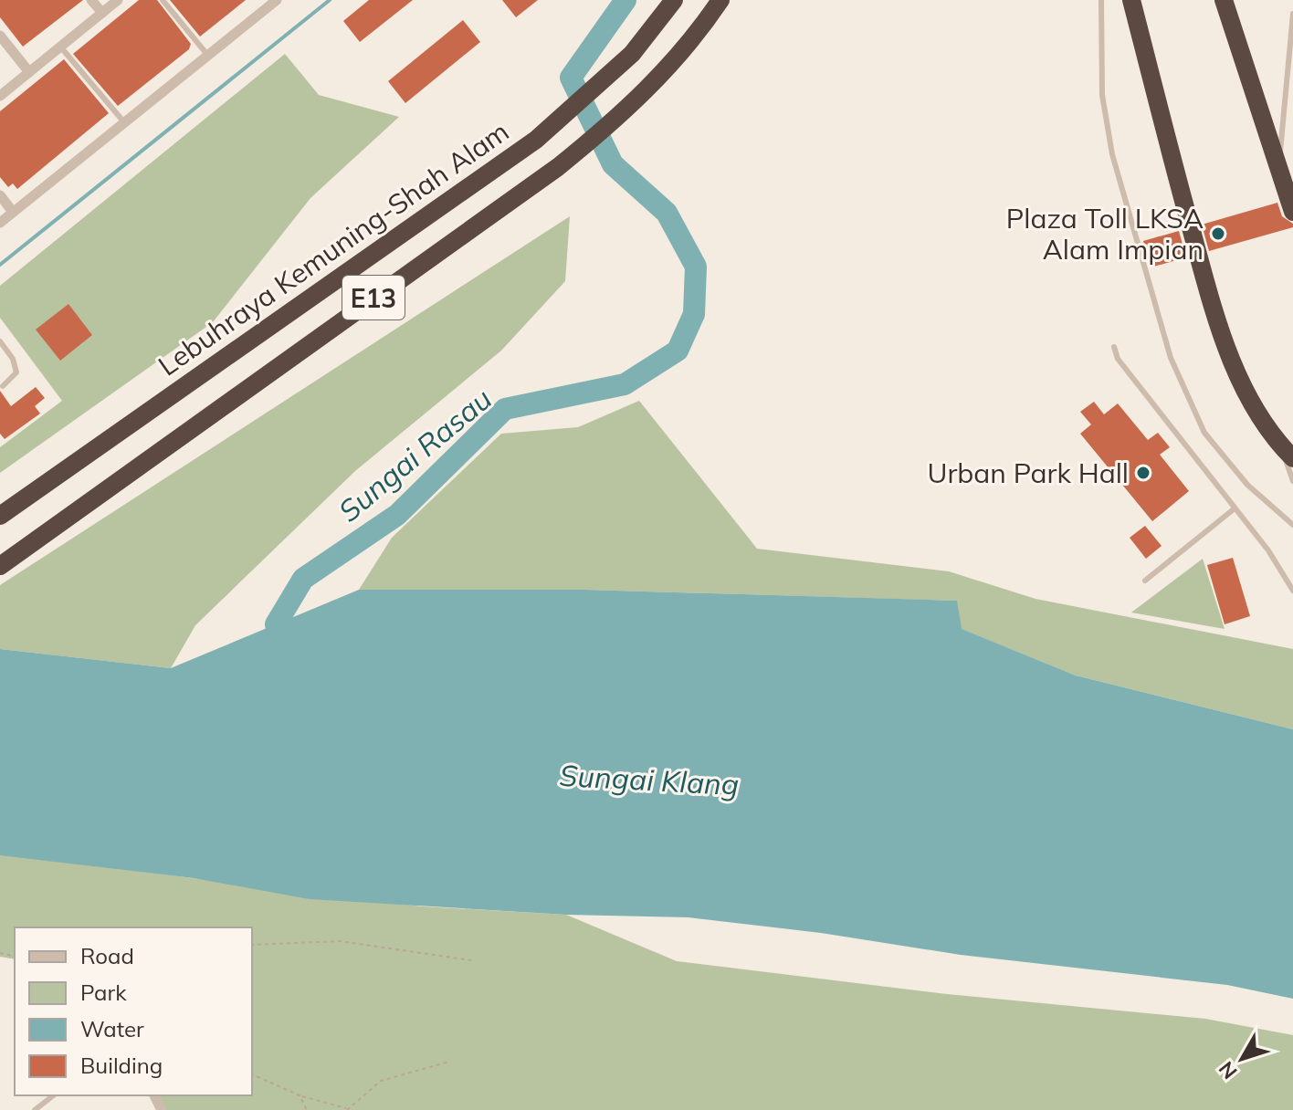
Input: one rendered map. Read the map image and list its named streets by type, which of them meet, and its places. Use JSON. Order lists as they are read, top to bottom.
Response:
{
  "streets": {
    "highway": ["Lebuhraya Kemuning-Shah Alam", "E13"]
  },
  "water": ["Sungai Rasau", "Sungai Klang"],
  "places": ["Plaza Toll LKSA Alam Impian", "Urban Park Hall"],
  "legend": [
    "Road",
    "Park",
    "Water",
    "Building"
  ],
  "north": "bottom left"
}
